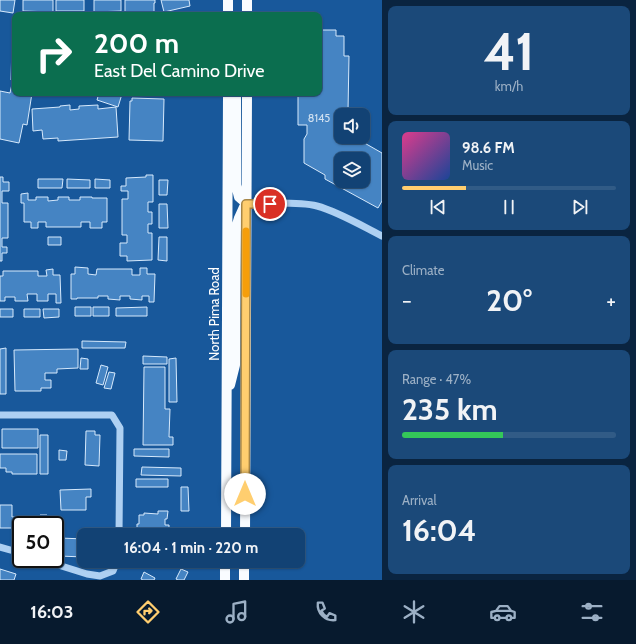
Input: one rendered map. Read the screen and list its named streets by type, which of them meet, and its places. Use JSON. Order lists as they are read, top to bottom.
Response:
{
  "streets": {
    "main road": ["North Pima Road"]
  },
  "house_numbers": ["8145"],
  "page": {
    "tile": [
      ["41", "km/h"],
      "Climate",
      ["Range · 47%", "235 km"],
      ["Arrival", "16:04"]
    ],
    "turn": ["200 m", "East Del Camino Drive"],
    "song": ["98.6 FM", "Music"],
    "heat": ["−", "20°", "+"],
    "limit": "50",
    "trip": "16:04 · 1 min · 220 m",
    "tabs": "16:03"
  }
}
